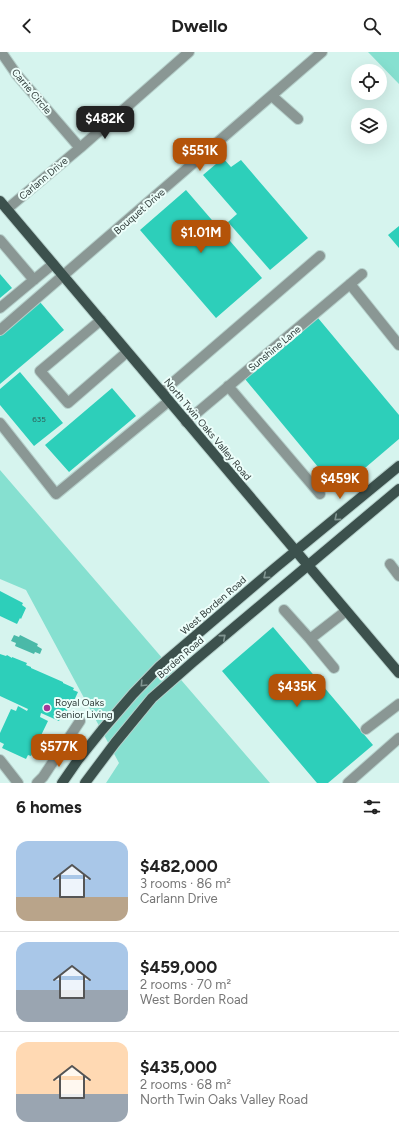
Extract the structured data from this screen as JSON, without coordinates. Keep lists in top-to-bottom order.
{
  "streets": {
    "main road": ["North Twin Oaks Valley Road", "West Borden Road", "Borden Road"],
    "street": [
      "Carrie Circle",
      "Carlann Drive",
      "Bouquet Drive",
      "Sunshine Lane"
    ]
  },
  "crossings": [
    ["Carrie Circle", "Carlann Drive"],
    ["Carlann Drive", "North Twin Oaks Valley Road"],
    ["Bouquet Drive", "North Twin Oaks Valley Road"],
    ["Sunshine Lane", "North Twin Oaks Valley Road"],
    ["North Twin Oaks Valley Road", "West Borden Road"],
    ["North Twin Oaks Valley Road", "Borden Road"]
  ],
  "one_way": ["West Borden Road", "Borden Road"],
  "places": ["Royal Oaks Senior Living"],
  "house_numbers": ["635"],
  "page": {
    "header": "Dwello",
    "price": [
      "$482K",
      "$551K",
      "$1.01M",
      "$459K",
      "$435K",
      "$577K"
    ],
    "heading": "6 homes",
    "list": [
      {
        "name": "$482,000",
        "note": "3 rooms · 86 m² · Carlann Drive"
      },
      {
        "name": "$459,000",
        "note": "2 rooms · 70 m² · West Borden Road"
      },
      {
        "name": "$435,000",
        "note": "2 rooms · 68 m² · North Twin Oaks Valley Road"
      }
    ]
  }
}
